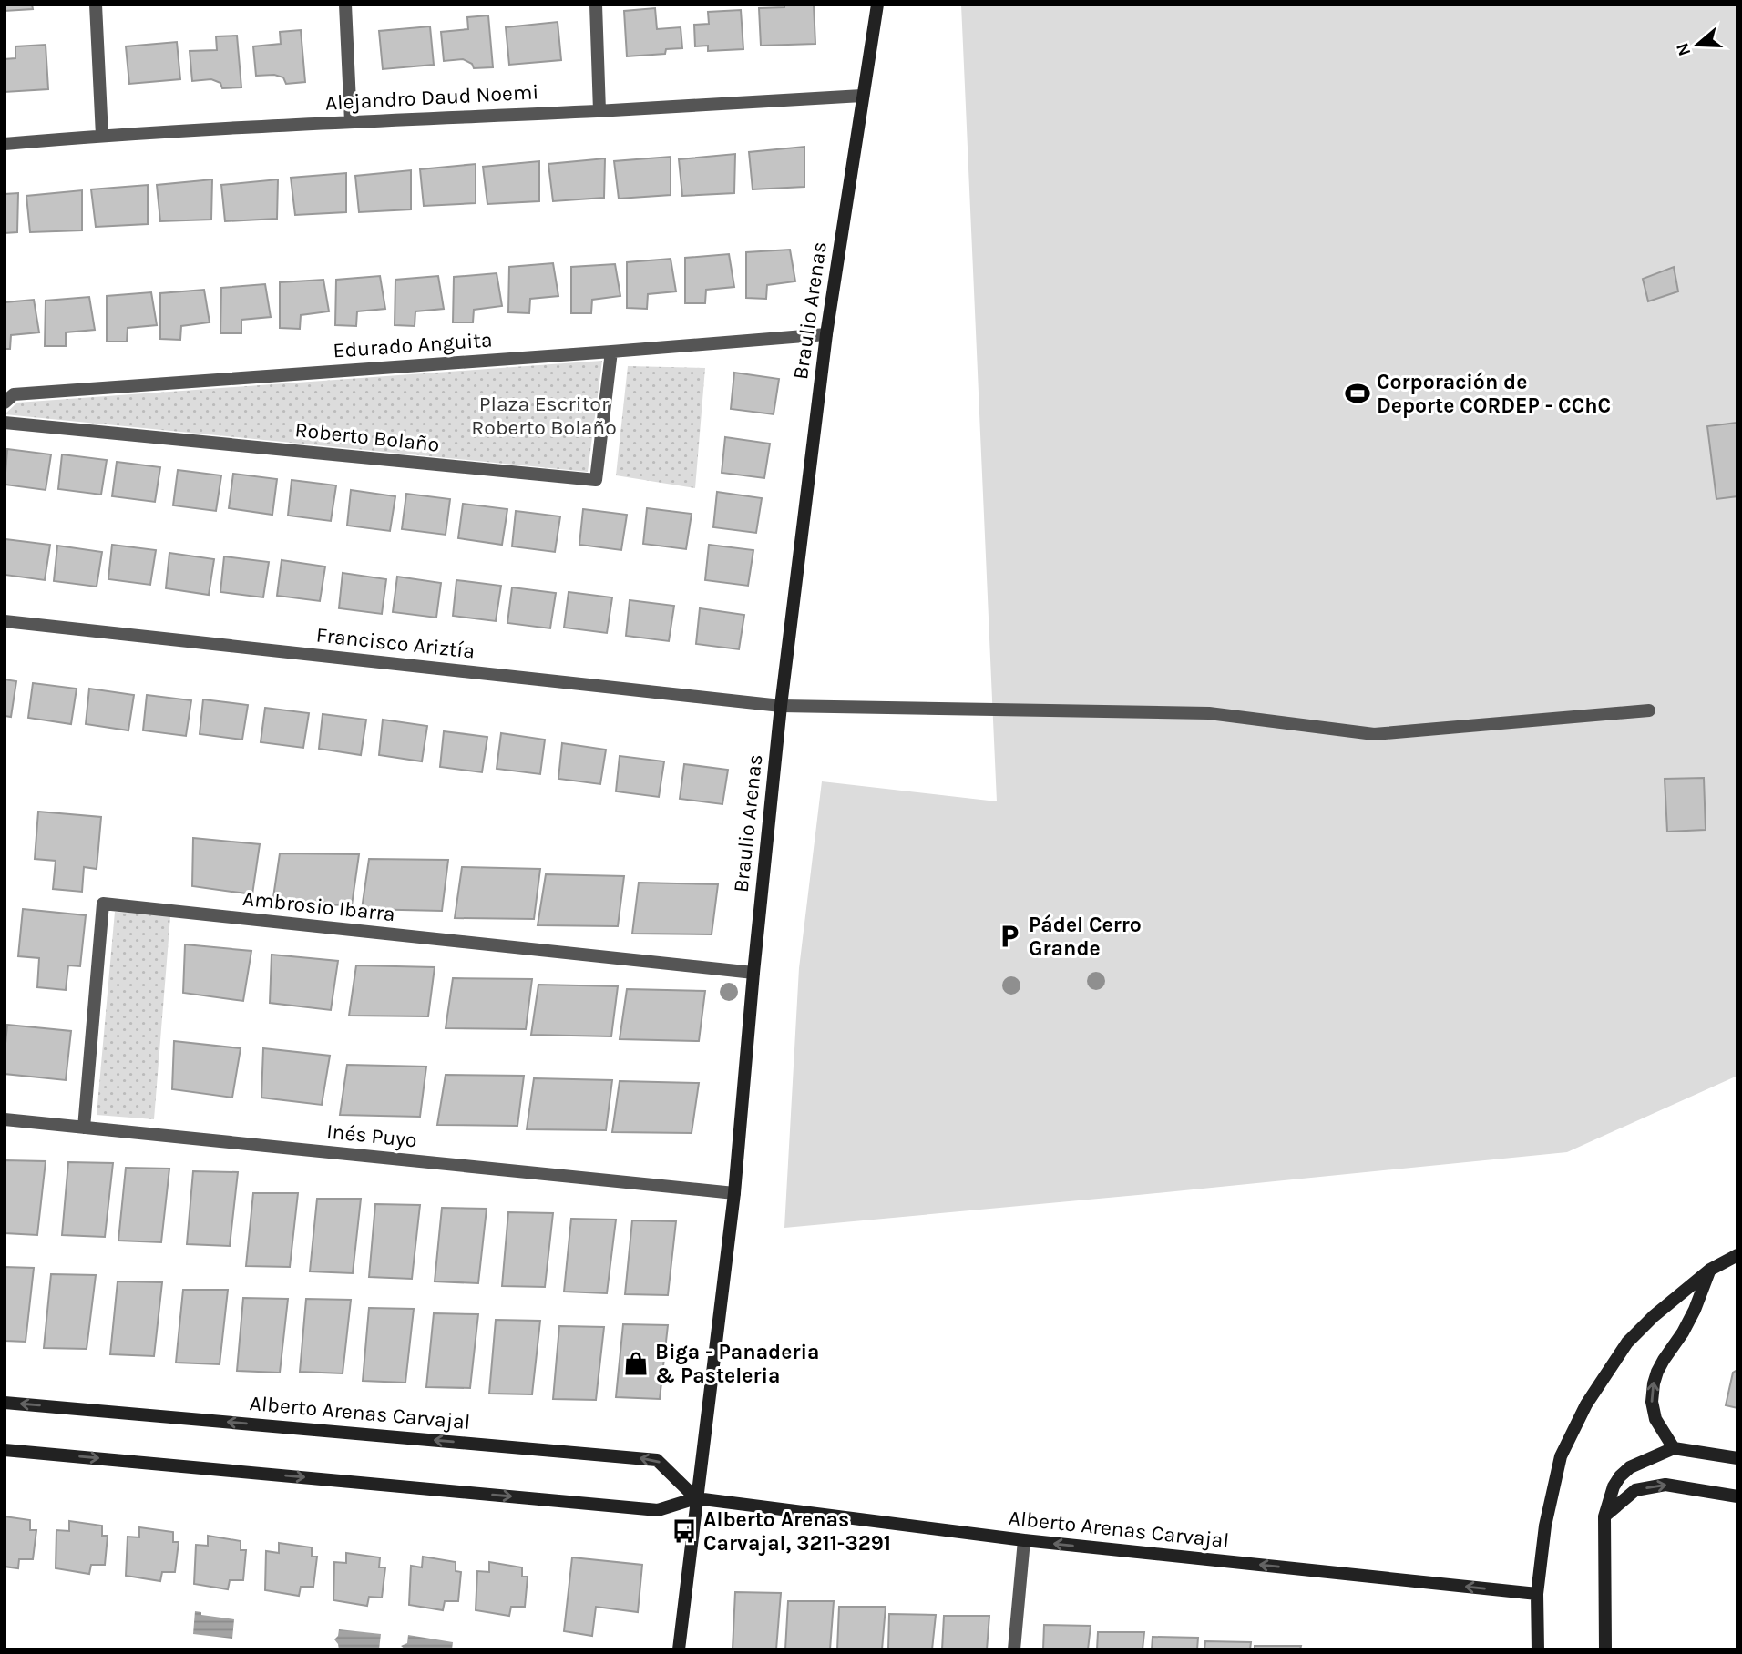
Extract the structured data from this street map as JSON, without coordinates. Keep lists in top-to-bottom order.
{
  "streets": {
    "street": [
      "Alejandro Daud Noemi",
      "Braulio Arenas",
      "Edurado Anguita",
      "Roberto Bolaño",
      "Francisco Ariztía",
      "Ambrosio Ibarra",
      "Inés Puyo",
      "Alberto Arenas Carvajal"
    ]
  },
  "crossings": [
    ["Alejandro Daud Noemi", "Braulio Arenas"],
    ["Braulio Arenas", "Edurado Anguita"],
    ["Braulio Arenas", "Francisco Ariztía"],
    ["Braulio Arenas", "Ambrosio Ibarra"],
    ["Braulio Arenas", "Inés Puyo"],
    ["Braulio Arenas", "Alberto Arenas Carvajal"],
    ["Edurado Anguita", "Roberto Bolaño"],
    ["Ambrosio Ibarra", "Inés Puyo"]
  ],
  "parks": ["Plaza Escritor Roberto Bolaño"],
  "places": {
    "sports": ["Corporación de Deporte CORDEP - CChC"],
    "parking": ["Pádel Cerro Grande"],
    "shop": ["Biga - Panaderia & Pasteleria"],
    "bus stop": ["Alberto Arenas Carvajal, 3211-3291"]
  },
  "north": "left"
}
